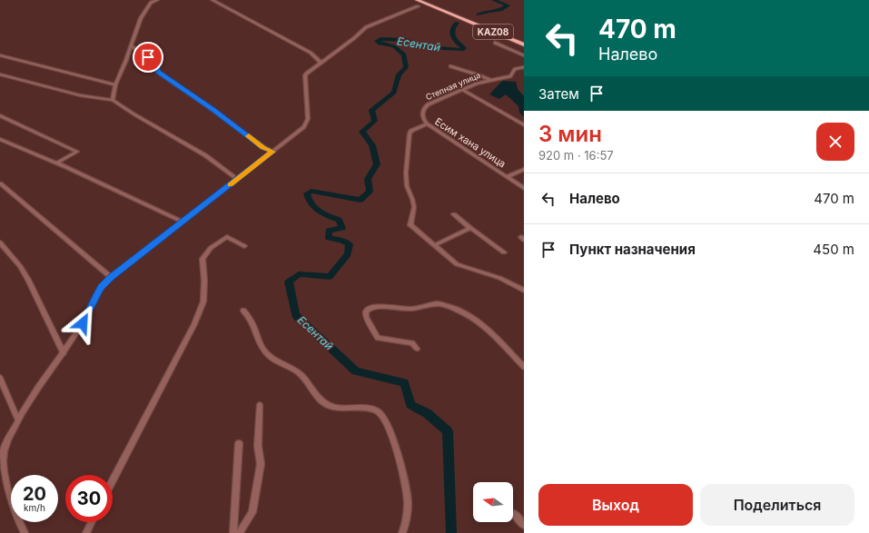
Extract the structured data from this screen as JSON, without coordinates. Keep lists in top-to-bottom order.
{
  "streets": {
    "highway": ["KAZ08"],
    "street": ["Степная улица", "Есим хана улица"]
  },
  "crossings": [
    ["Степная улица", "Есим хана улица"]
  ],
  "water": ["Есентай"],
  "north": "left",
  "page": {
    "turn": ["470 m", "Налево"],
    "then": "Затем",
    "heading": ["3 мин", "920 m · 16:57"],
    "list": [
      {
        "name": "Налево",
        "value": "470 m"
      },
      {
        "name": "Пункт назначения",
        "value": "450 m"
      }
    ],
    "speed": "20 km/h",
    "limit": "30",
    "buttons": ["Выход", "Поделиться"]
  }
}
